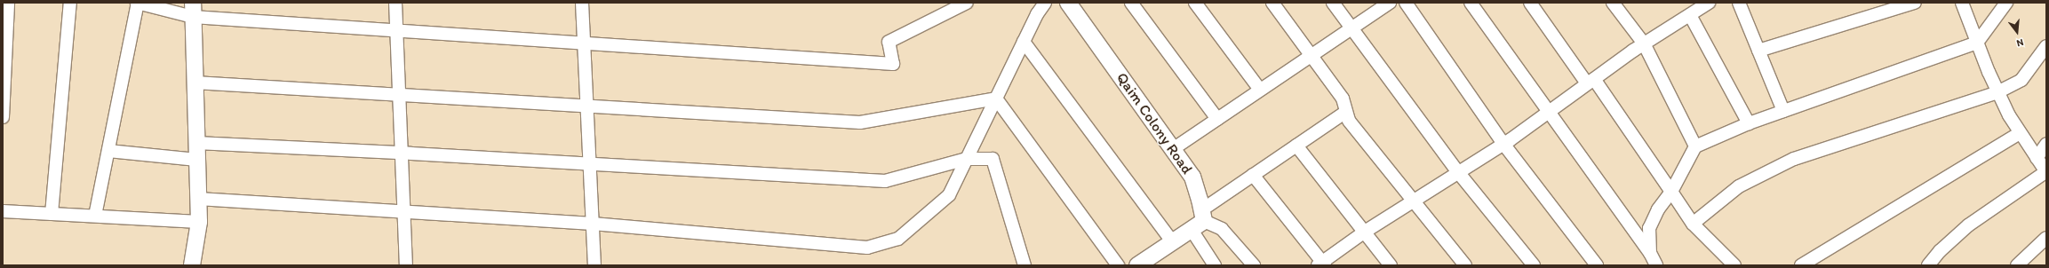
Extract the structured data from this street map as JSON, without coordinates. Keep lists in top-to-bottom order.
{
  "streets": {
    "street": ["Qaim Colony Road"]
  },
  "north": "bottom"
}
